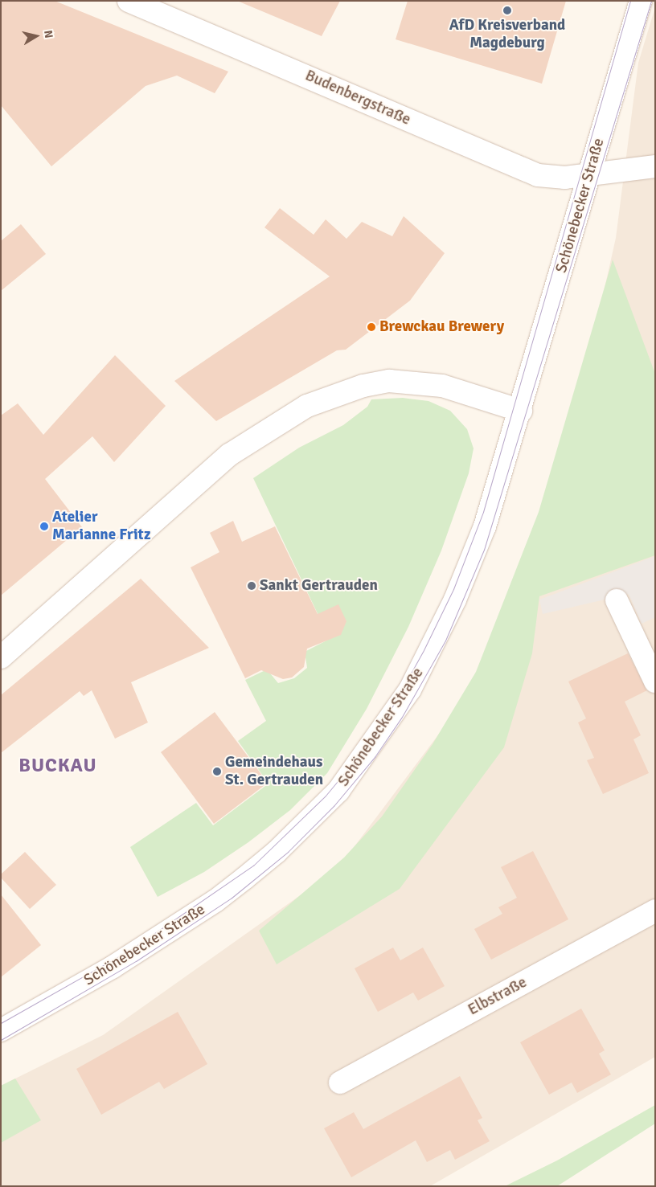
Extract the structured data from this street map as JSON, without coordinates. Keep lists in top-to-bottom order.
{
  "streets": {
    "street": ["Budenbergstraße", "Schönebecker Straße", "Elbstraße"]
  },
  "crossings": [
    ["Budenbergstraße", "Schönebecker Straße"]
  ],
  "districts": ["BUCKAU"],
  "places": [
    "AfD Kreisverband Magdeburg",
    "Brewckau Brewery",
    "Atelier Marianne Fritz",
    "Sankt Gertrauden",
    "Gemeindehaus St. Gertrauden"
  ],
  "north": "right"
}
